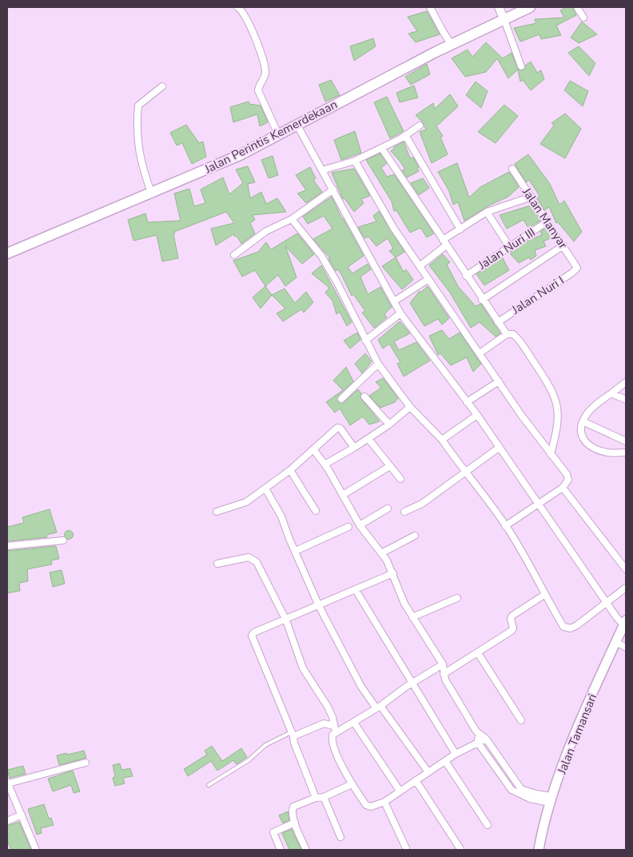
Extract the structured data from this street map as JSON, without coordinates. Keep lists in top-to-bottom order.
{
  "streets": {
    "main road": ["Jalan Perintis Kemerdekaan", "Jalan Tamansari"],
    "street": ["Jalan Manyar", "Jalan Nuri III", "Jalan Nuri I"]
  },
  "crossings": [
    ["Jalan Manyar", "Jalan Nuri III"],
    ["Jalan Manyar", "Jalan Nuri I"]
  ]
}
